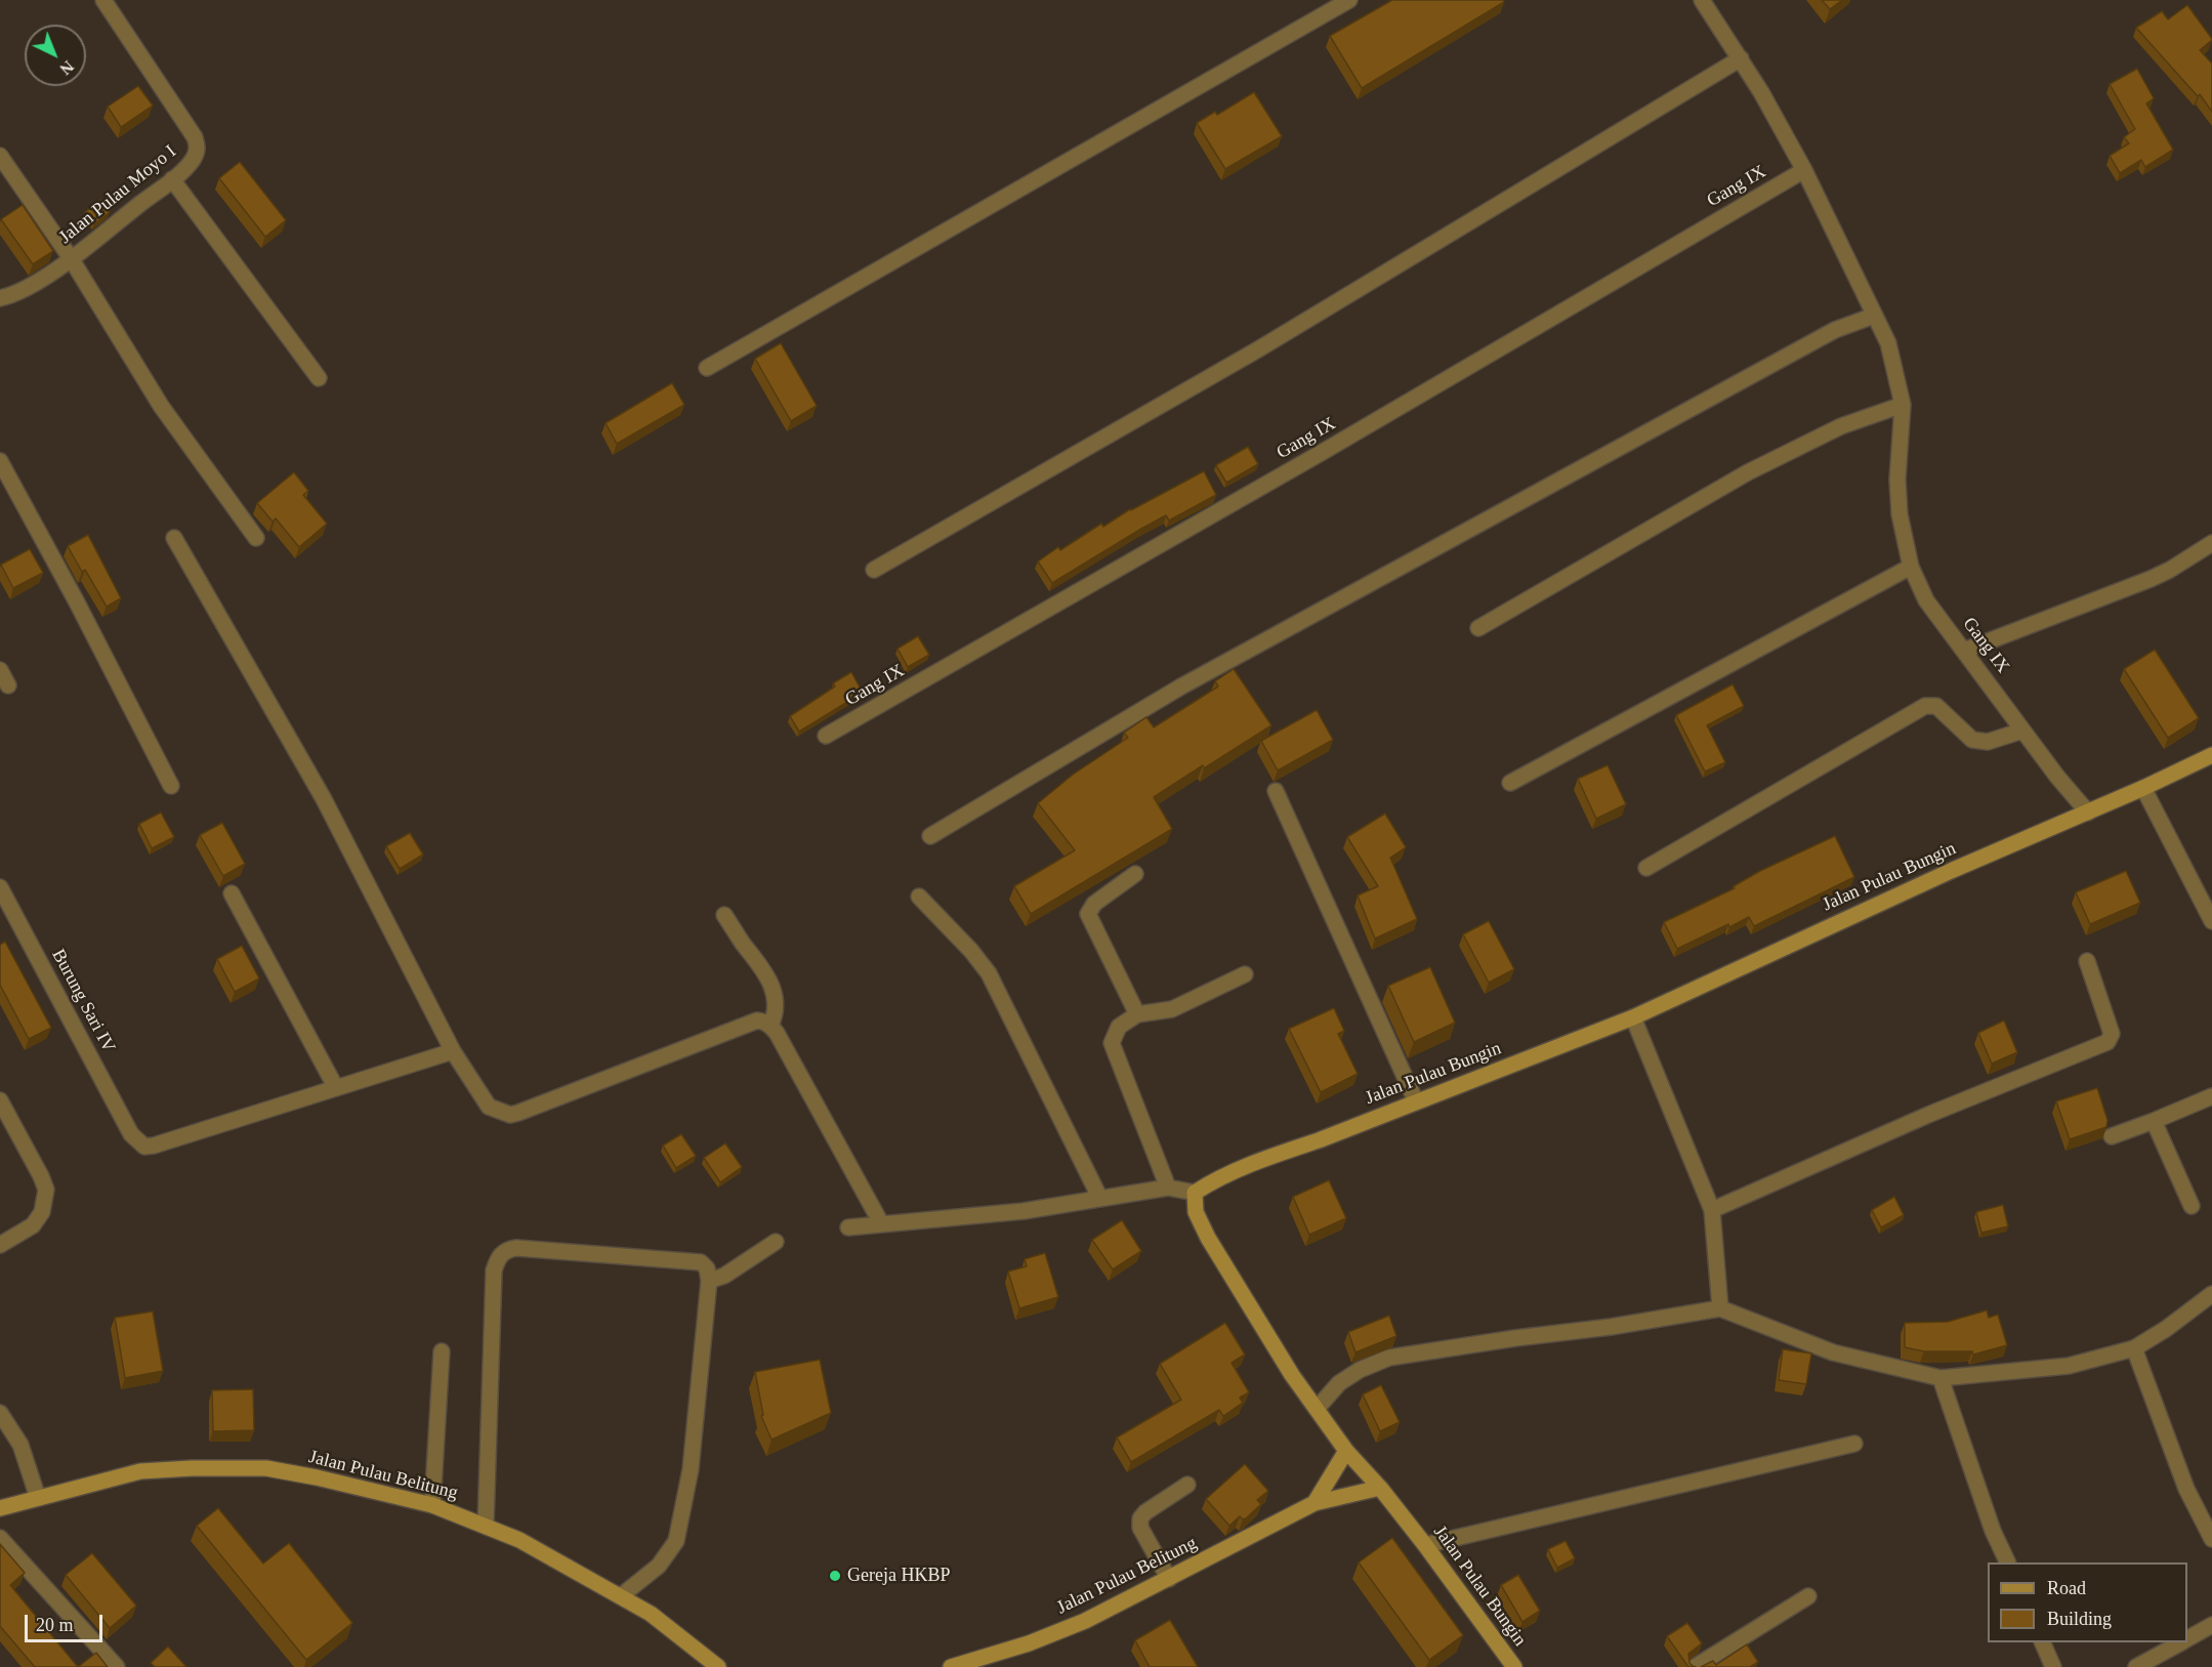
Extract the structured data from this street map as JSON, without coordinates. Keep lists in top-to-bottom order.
{
  "streets": {
    "street": [
      "Gang IX",
      "Jalan Pulau Moyo I",
      "Jalan Pulau Bungin",
      "Burung Sari IV",
      "Jalan Pulau Belitung"
    ]
  },
  "crossings": [
    ["Gang IX", "Jalan Pulau Bungin"],
    ["Jalan Pulau Bungin", "Jalan Pulau Belitung"]
  ],
  "places": ["Gereja HKBP"],
  "legend": ["Road", "Building"],
  "scale_bar": "20 m",
  "north": "bottom right"
}
